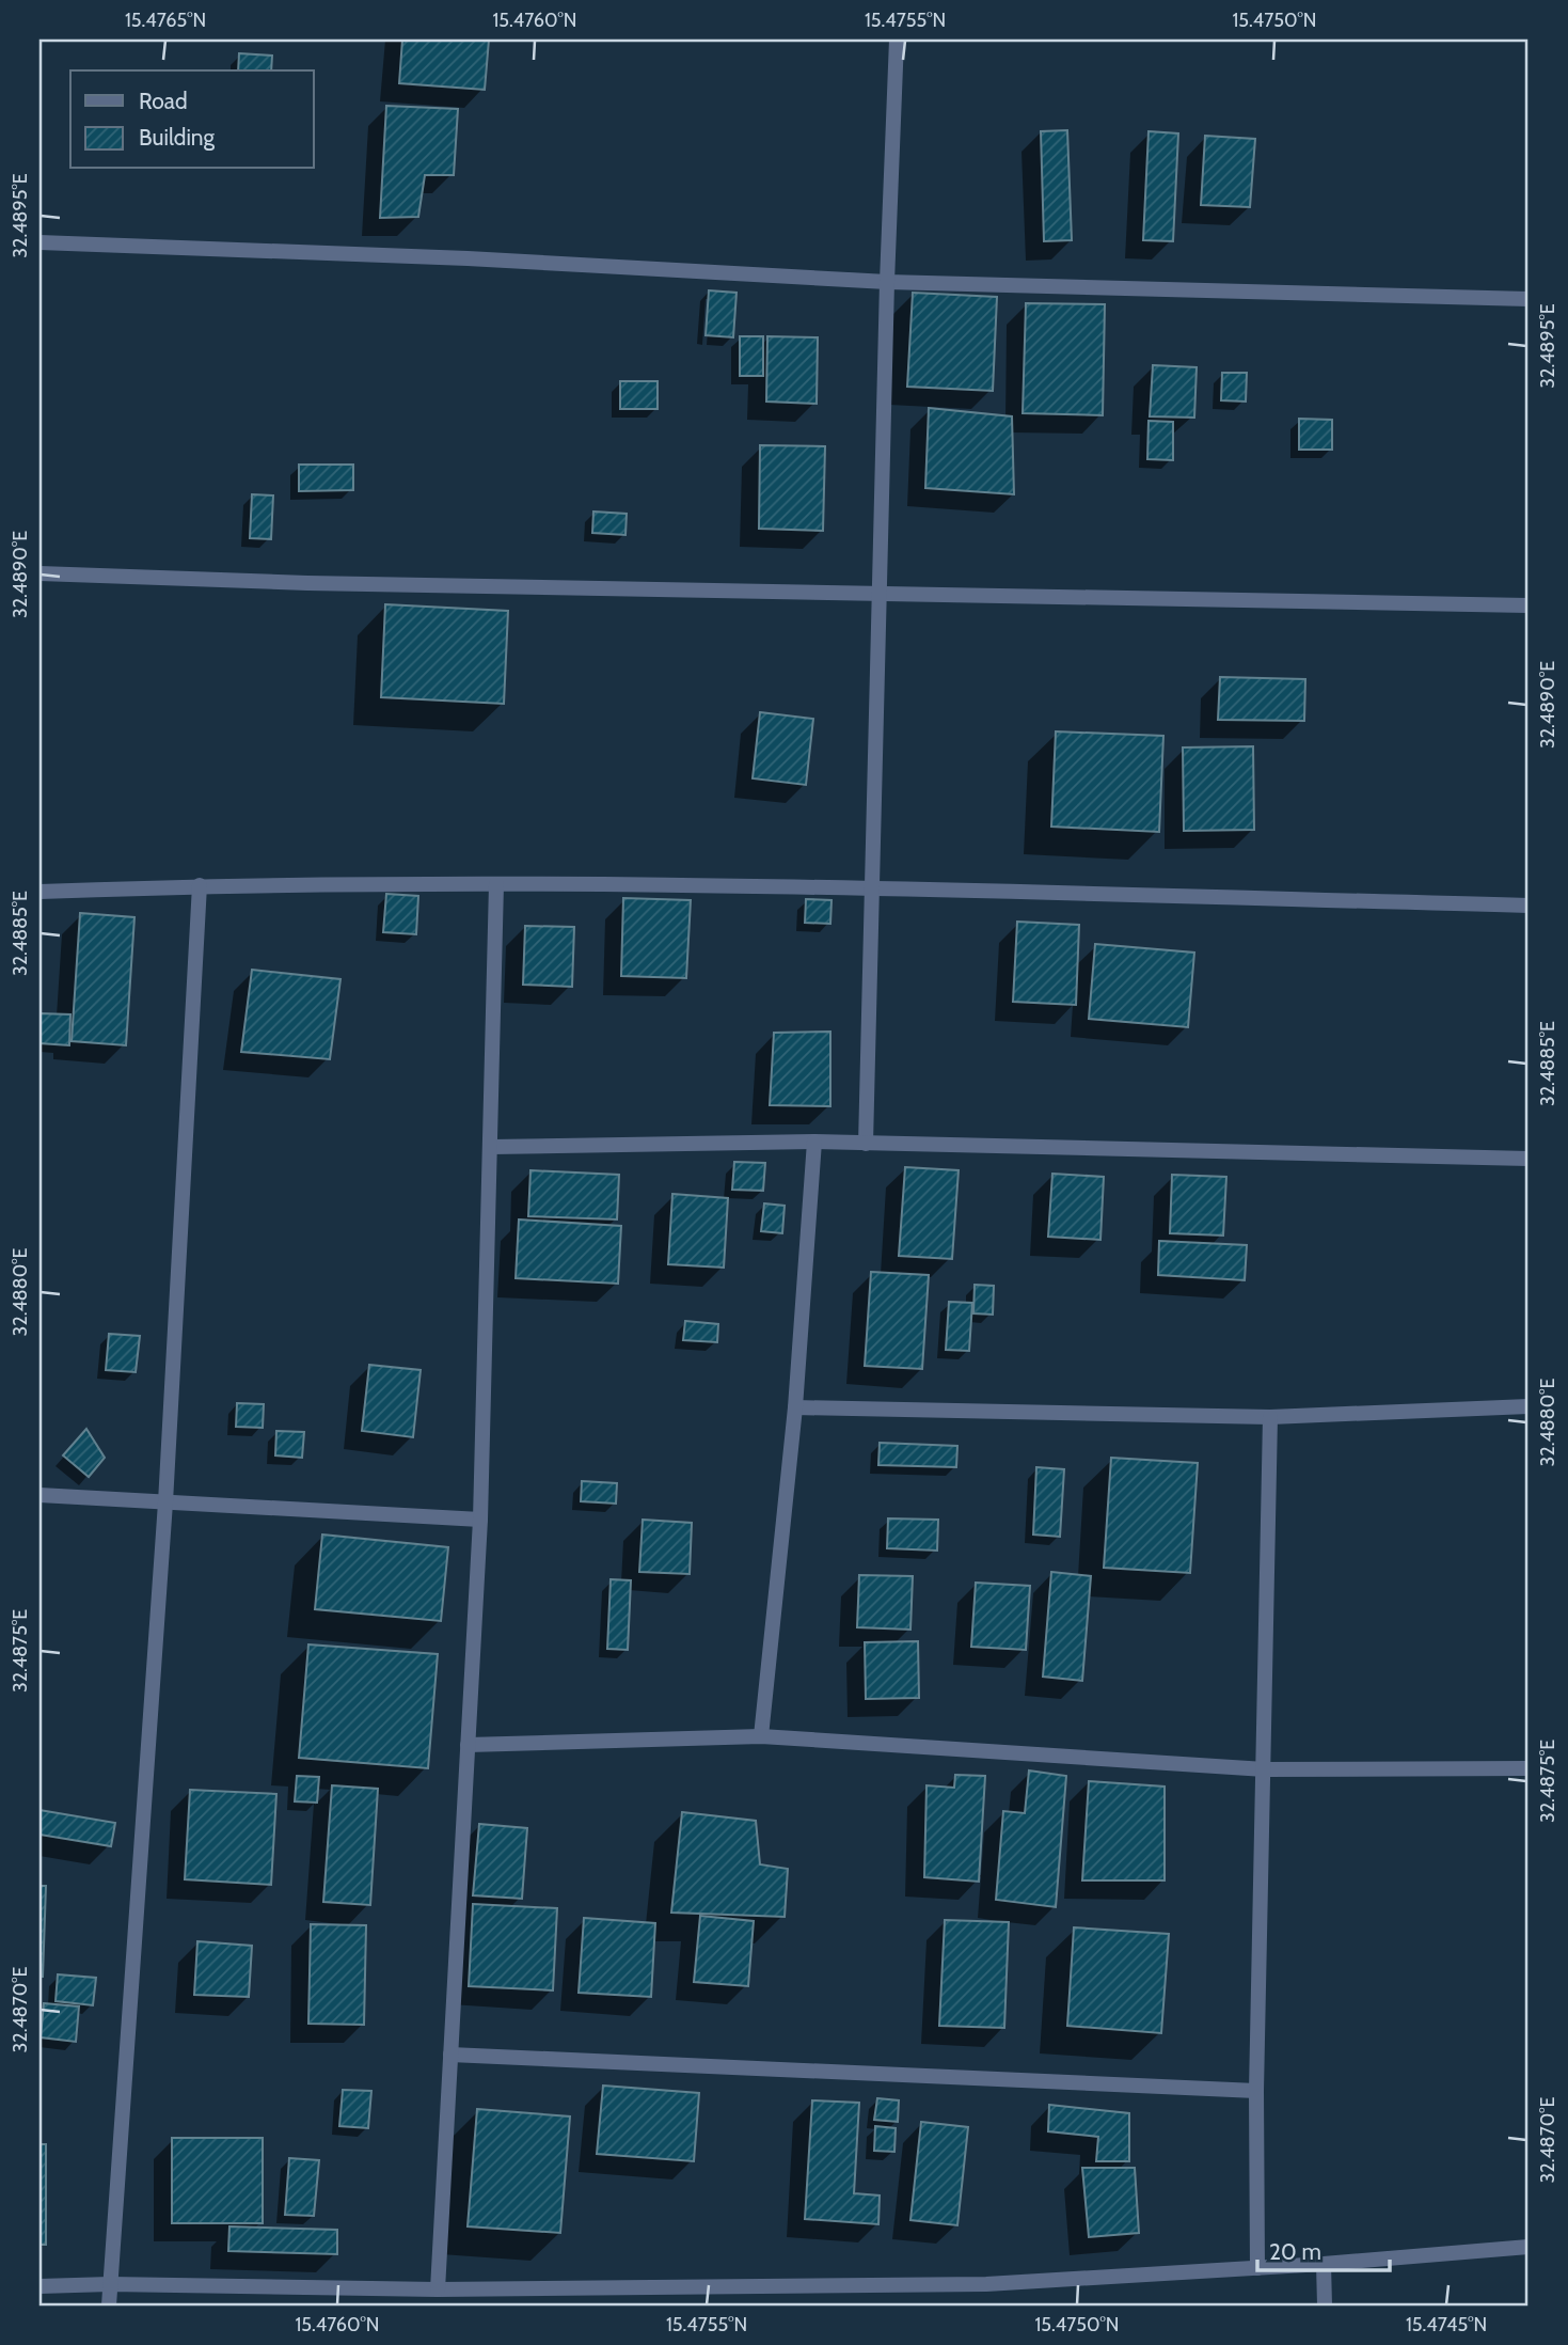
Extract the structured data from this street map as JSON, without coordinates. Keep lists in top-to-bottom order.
{
  "legend": ["Road", "Building"],
  "scale_bar": "20 m",
  "coordinates": [
    "15.4765°N",
    "15.4760°N",
    "15.4755°N",
    "15.4750°N",
    "32.4895°E",
    "32.4890°E",
    "32.4885°E",
    "32.4880°E",
    "32.4875°E",
    "32.4870°E",
    "15.4745°N"
  ]
}
